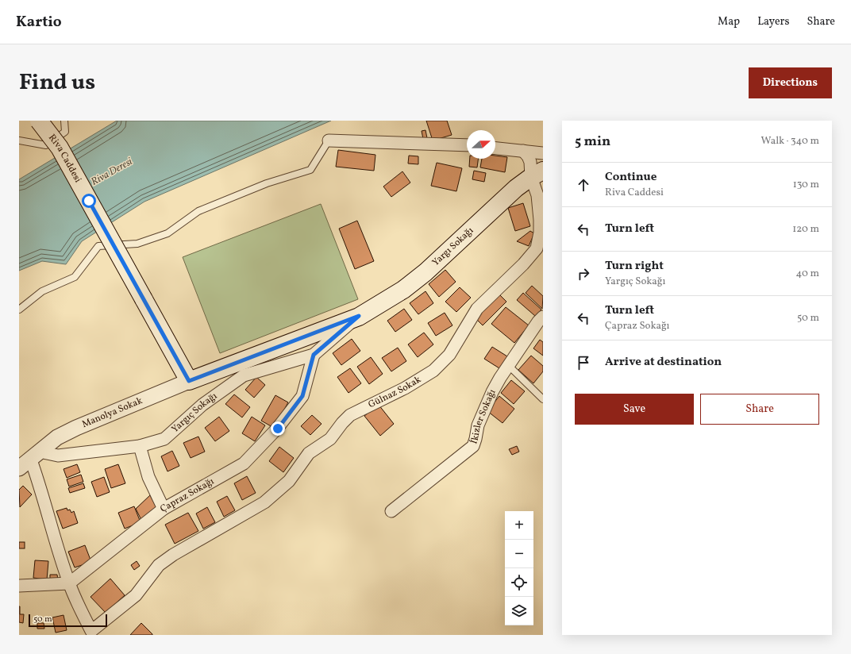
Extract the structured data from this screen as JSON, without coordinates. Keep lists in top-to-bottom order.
{
  "streets": {
    "main road": ["Riva Caddesi", "Yargı Sokağı"],
    "street": [
      "Gülnaz Sokak",
      "Manolya Sokak",
      "Yargıç Sokağı",
      "İkizler Sokağı",
      "Çapraz Sokağı"
    ]
  },
  "crossings": [
    ["Riva Caddesi", "Yargı Sokağı"],
    ["Riva Caddesi", "Manolya Sokak"],
    ["Yargı Sokağı", "Gülnaz Sokak"],
    ["Yargı Sokağı", "Manolya Sokak"],
    ["Yargı Sokağı", "Yargıç Sokağı"],
    ["Gülnaz Sokak", "Çapraz Sokağı"],
    ["Manolya Sokak", "Yargıç Sokağı"],
    ["Yargıç Sokağı", "Çapraz Sokağı"]
  ],
  "water": ["Riva Deresi"],
  "scale_bar": "50 m",
  "north": "right",
  "page": {
    "header": "Kartio",
    "nav": ["Map", "Layers", "Share"],
    "title": "Find us",
    "buttons": [
      "Directions",
      ["Save", "Share"]
    ],
    "heading": ["5 min", "Walk · 340 m"],
    "list": [
      ["Continue", "Riva Caddesi", "130 m"],
      ["Turn left", "120 m"],
      ["Turn right", "Yargıç Sokağı", "40 m"],
      ["Turn left", "Çapraz Sokağı", "50 m"],
      "Arrive at destination"
    ],
    "map_buttons": ["+", "−"],
    "scale": "50 m"
  }
}
